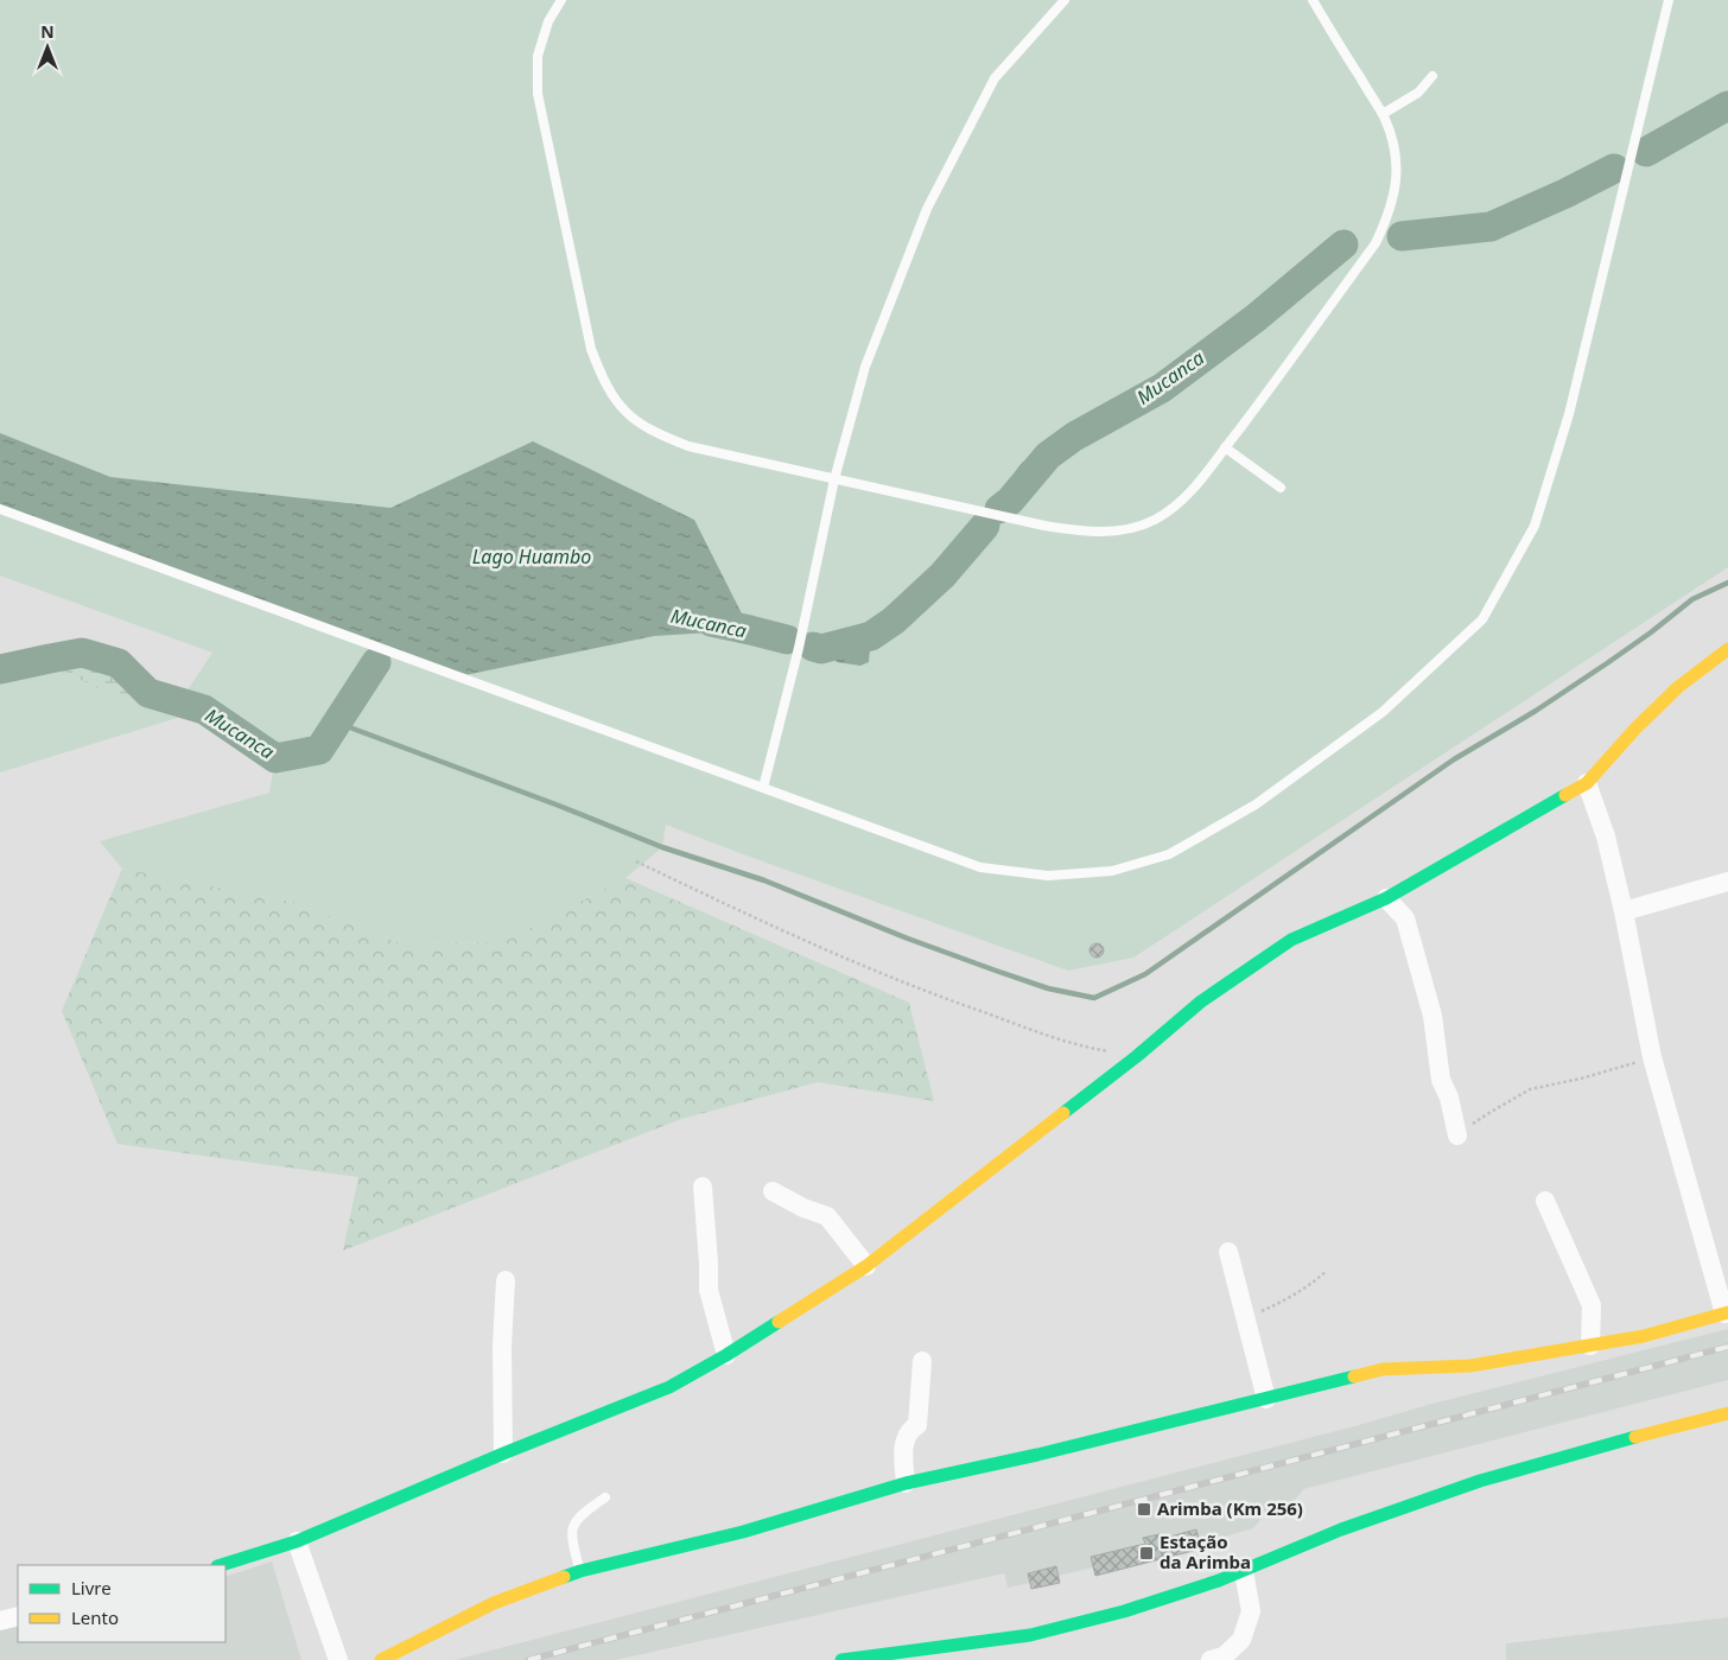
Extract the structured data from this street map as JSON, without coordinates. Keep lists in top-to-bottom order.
{
  "water": ["Mucanca", "Lago Huambo"],
  "places": {
    "transit": ["Arimba (Km 256)", "Estação da Arimba"]
  },
  "legend": ["Livre", "Lento"],
  "north": "top"
}
